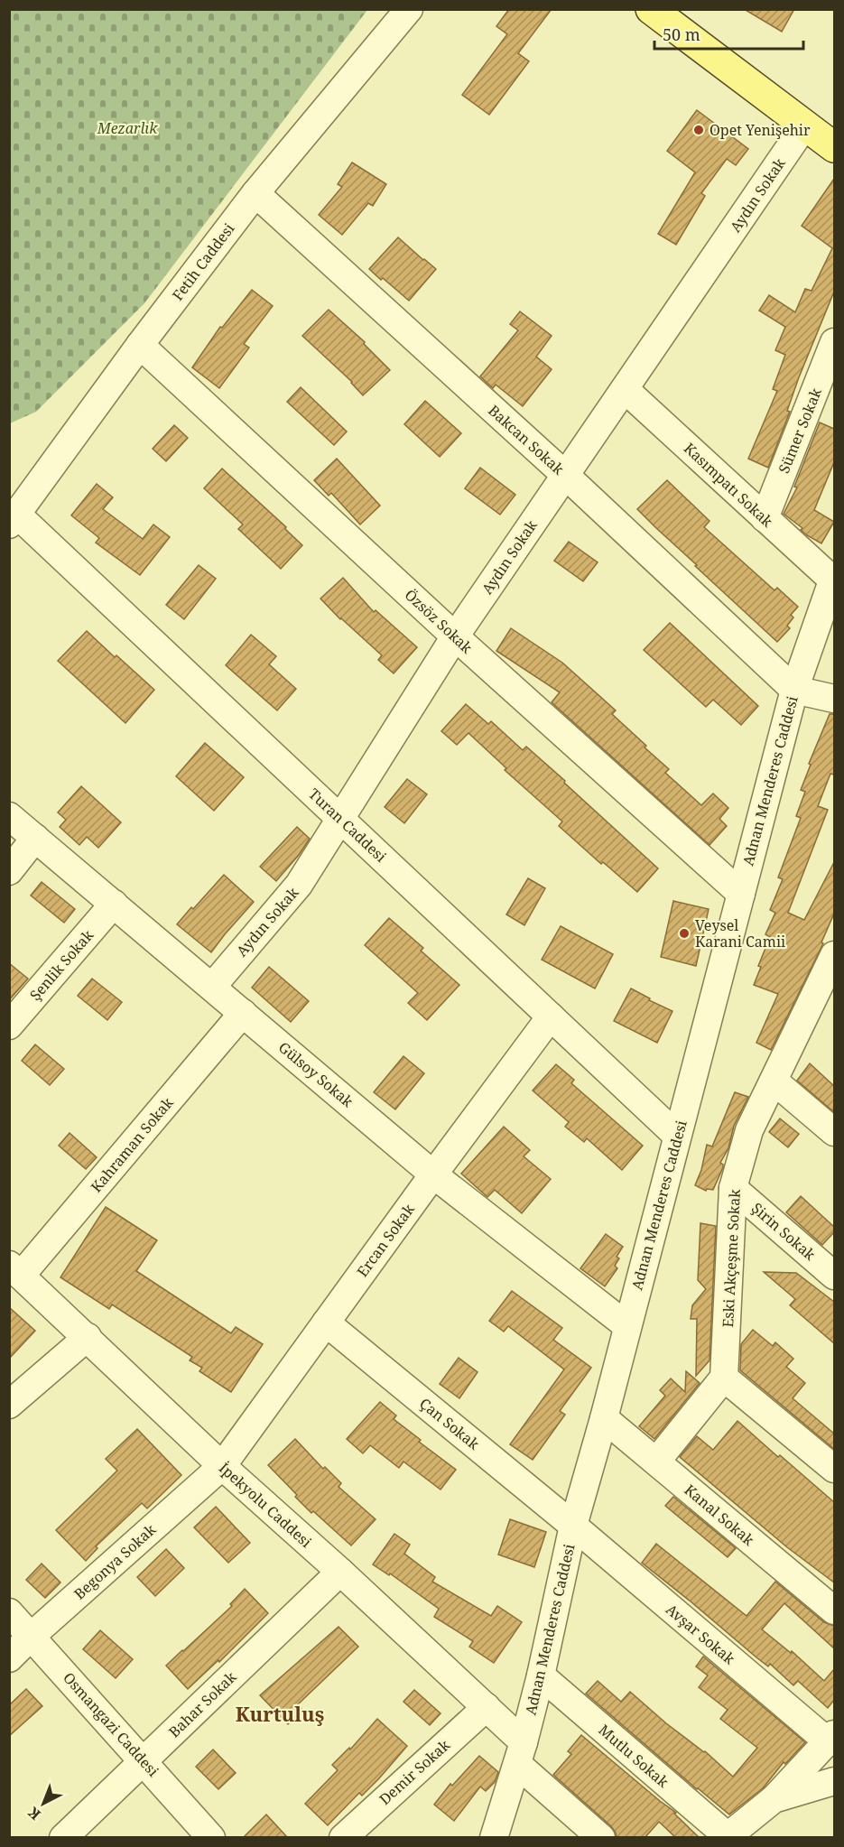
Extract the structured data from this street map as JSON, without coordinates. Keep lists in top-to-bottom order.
{
  "streets": {
    "street": [
      "Aydın Sokak",
      "Fetih Caddesi",
      "Sümer Sokak",
      "Bakcan Sokak",
      "Kasımpatı Sokak",
      "Özsöz Sokak",
      "Adnan Menderes Caddesi",
      "Turan Caddesi",
      "Şenlik Sokak",
      "Gülsoy Sokak",
      "Kahraman Sokak",
      "Şirin Sokak",
      "Ercan Sokak",
      "Eski Akçeşme Sokak",
      "Çan Sokak",
      "İpekyolu Caddesi",
      "Kanal Sokak",
      "Begonya Sokak",
      "Avşar Sokak",
      "Bahar Sokak",
      "Osmangazi Caddesi",
      "Mutlu Sokak",
      "Demir Sokak"
    ]
  },
  "crossings": [
    ["Aydın Sokak", "Bakcan Sokak"],
    ["Aydın Sokak", "Kasımpatı Sokak"],
    ["Aydın Sokak", "Özsöz Sokak"],
    ["Aydın Sokak", "Turan Caddesi"],
    ["Aydın Sokak", "Gülsoy Sokak"],
    ["Fetih Caddesi", "Bakcan Sokak"],
    ["Fetih Caddesi", "Özsöz Sokak"],
    ["Fetih Caddesi", "Turan Caddesi"],
    ["Sümer Sokak", "Kasımpatı Sokak"],
    ["Bakcan Sokak", "Adnan Menderes Caddesi"],
    ["Kasımpatı Sokak", "Adnan Menderes Caddesi"],
    ["Özsöz Sokak", "Adnan Menderes Caddesi"],
    ["Adnan Menderes Caddesi", "Turan Caddesi"],
    ["Adnan Menderes Caddesi", "Gülsoy Sokak"],
    ["Adnan Menderes Caddesi", "Çan Sokak"],
    ["Adnan Menderes Caddesi", "İpekyolu Caddesi"],
    ["Adnan Menderes Caddesi", "Kanal Sokak"],
    ["Adnan Menderes Caddesi", "Avşar Sokak"],
    ["Adnan Menderes Caddesi", "Mutlu Sokak"],
    ["Turan Caddesi", "Ercan Sokak"],
    ["Şenlik Sokak", "Gülsoy Sokak"],
    ["Gülsoy Sokak", "Kahraman Sokak"],
    ["Gülsoy Sokak", "Ercan Sokak"],
    ["Kahraman Sokak", "İpekyolu Caddesi"],
    ["Şirin Sokak", "Eski Akçeşme Sokak"],
    ["Ercan Sokak", "Çan Sokak"],
    ["Ercan Sokak", "İpekyolu Caddesi"],
    ["Ercan Sokak", "Begonya Sokak"],
    ["Çan Sokak", "Avşar Sokak"],
    ["İpekyolu Caddesi", "Begonya Sokak"],
    ["İpekyolu Caddesi", "Bahar Sokak"],
    ["İpekyolu Caddesi", "Demir Sokak"],
    ["Begonya Sokak", "Osmangazi Caddesi"],
    ["Bahar Sokak", "Osmangazi Caddesi"]
  ],
  "districts": ["Kurtuluş"],
  "parks": ["Mezarlık"],
  "places": ["Opet Yenişehir", "Veysel Karani Camii"],
  "scale_bar": "50 m",
  "north": "bottom left"
}
